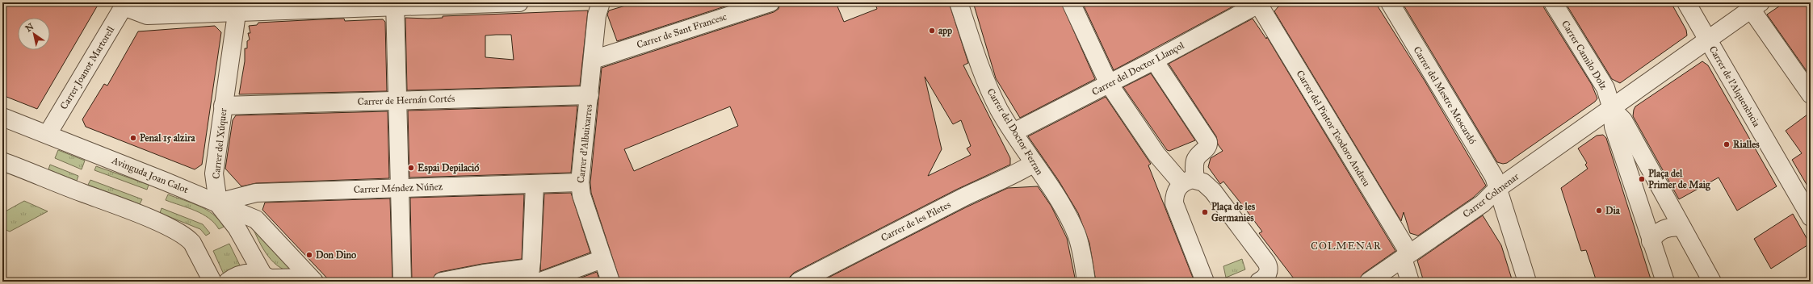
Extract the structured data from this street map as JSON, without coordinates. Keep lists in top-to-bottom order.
{
  "streets": {
    "street": [
      "Carrer de Sant Francesc",
      "Carrer Camilo Dolz",
      "Carrer Joanot Martorell",
      "Carrer del Doctor Llançol",
      "Carrer de l'Alquenència",
      "Carrer del Mestre Moscardó",
      "Carrer de Hernán Cortés",
      "Carrer del Pintor Teodoro Andreu",
      "Carrer del Doctor Ferran",
      "Carrer del Xúquer",
      "Carrer d'Albuixarres",
      "Avinguda Joan Calot",
      "Carrer Méndez Núñez",
      "Carrer Colmenar",
      "Carrer de les Piletes"
    ]
  },
  "crossings": [
    ["Carrer de Sant Francesc", "Carrer d'Albuixarres"],
    ["Carrer Camilo Dolz", "Carrer Colmenar"],
    ["Carrer Joanot Martorell", "Avinguda Joan Calot"],
    ["Carrer del Doctor Llançol", "Carrer del Pintor Teodoro Andreu"],
    ["Carrer del Doctor Llançol", "Carrer del Doctor Ferran"],
    ["Carrer de l'Alquenència", "Carrer Colmenar"],
    ["Carrer del Mestre Moscardó", "Carrer Colmenar"],
    ["Carrer de Hernán Cortés", "Carrer del Xúquer"],
    ["Carrer de Hernán Cortés", "Carrer d'Albuixarres"],
    ["Carrer del Pintor Teodoro Andreu", "Carrer Colmenar"],
    ["Carrer del Doctor Ferran", "Carrer de les Piletes"],
    ["Carrer del Xúquer", "Avinguda Joan Calot"],
    ["Carrer del Xúquer", "Carrer Méndez Núñez"],
    ["Carrer d'Albuixarres", "Carrer Méndez Núñez"],
    ["Avinguda Joan Calot", "Carrer Méndez Núñez"]
  ],
  "districts": ["COLMENAR"],
  "places": [
    "app",
    "Penal 15 alzira",
    "Rialles",
    "Espai Depilació",
    "Plaça del Primer de Maig",
    "Dia",
    "Plaça de les Germanies",
    "Don Dino"
  ],
  "north": "top left"
}
